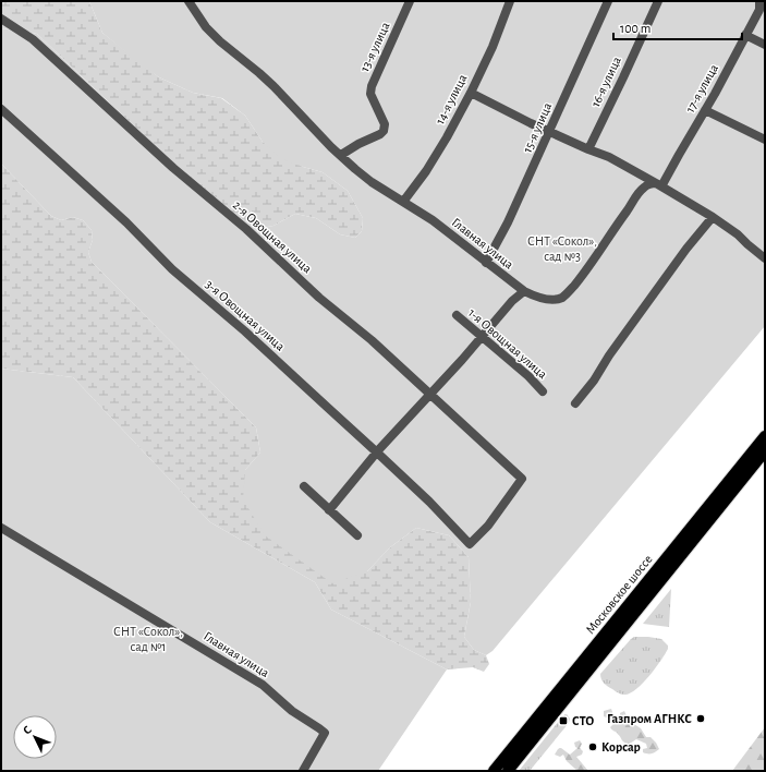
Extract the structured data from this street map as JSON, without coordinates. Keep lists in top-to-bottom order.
{
  "streets": {
    "main road": ["Московское шоссе"],
    "street": [
      "13-я улица",
      "16-я улица",
      "17-я улица",
      "14-я улица",
      "15-я улица",
      "2-я Овощная улица",
      "Главная улица",
      "3-я Овощная улица",
      "1-я Овощная улица"
    ]
  },
  "crossings": [
    ["13-я улица", "Главная улица"],
    ["17-я улица", "Главная улица"],
    ["14-я улица", "Главная улица"],
    ["15-я улица", "Главная улица"],
    ["2-я Овощная улица", "3-я Овощная улица"]
  ],
  "parks": ["СНТ «Сокол», сад №3", "СНТ «Сокол», сад №1"],
  "places": {
    "other": ["Газпром АГНКС", "Корсар"],
    "transit": ["СТО"]
  },
  "scale_bar": "100 m",
  "north": "top left"
}
